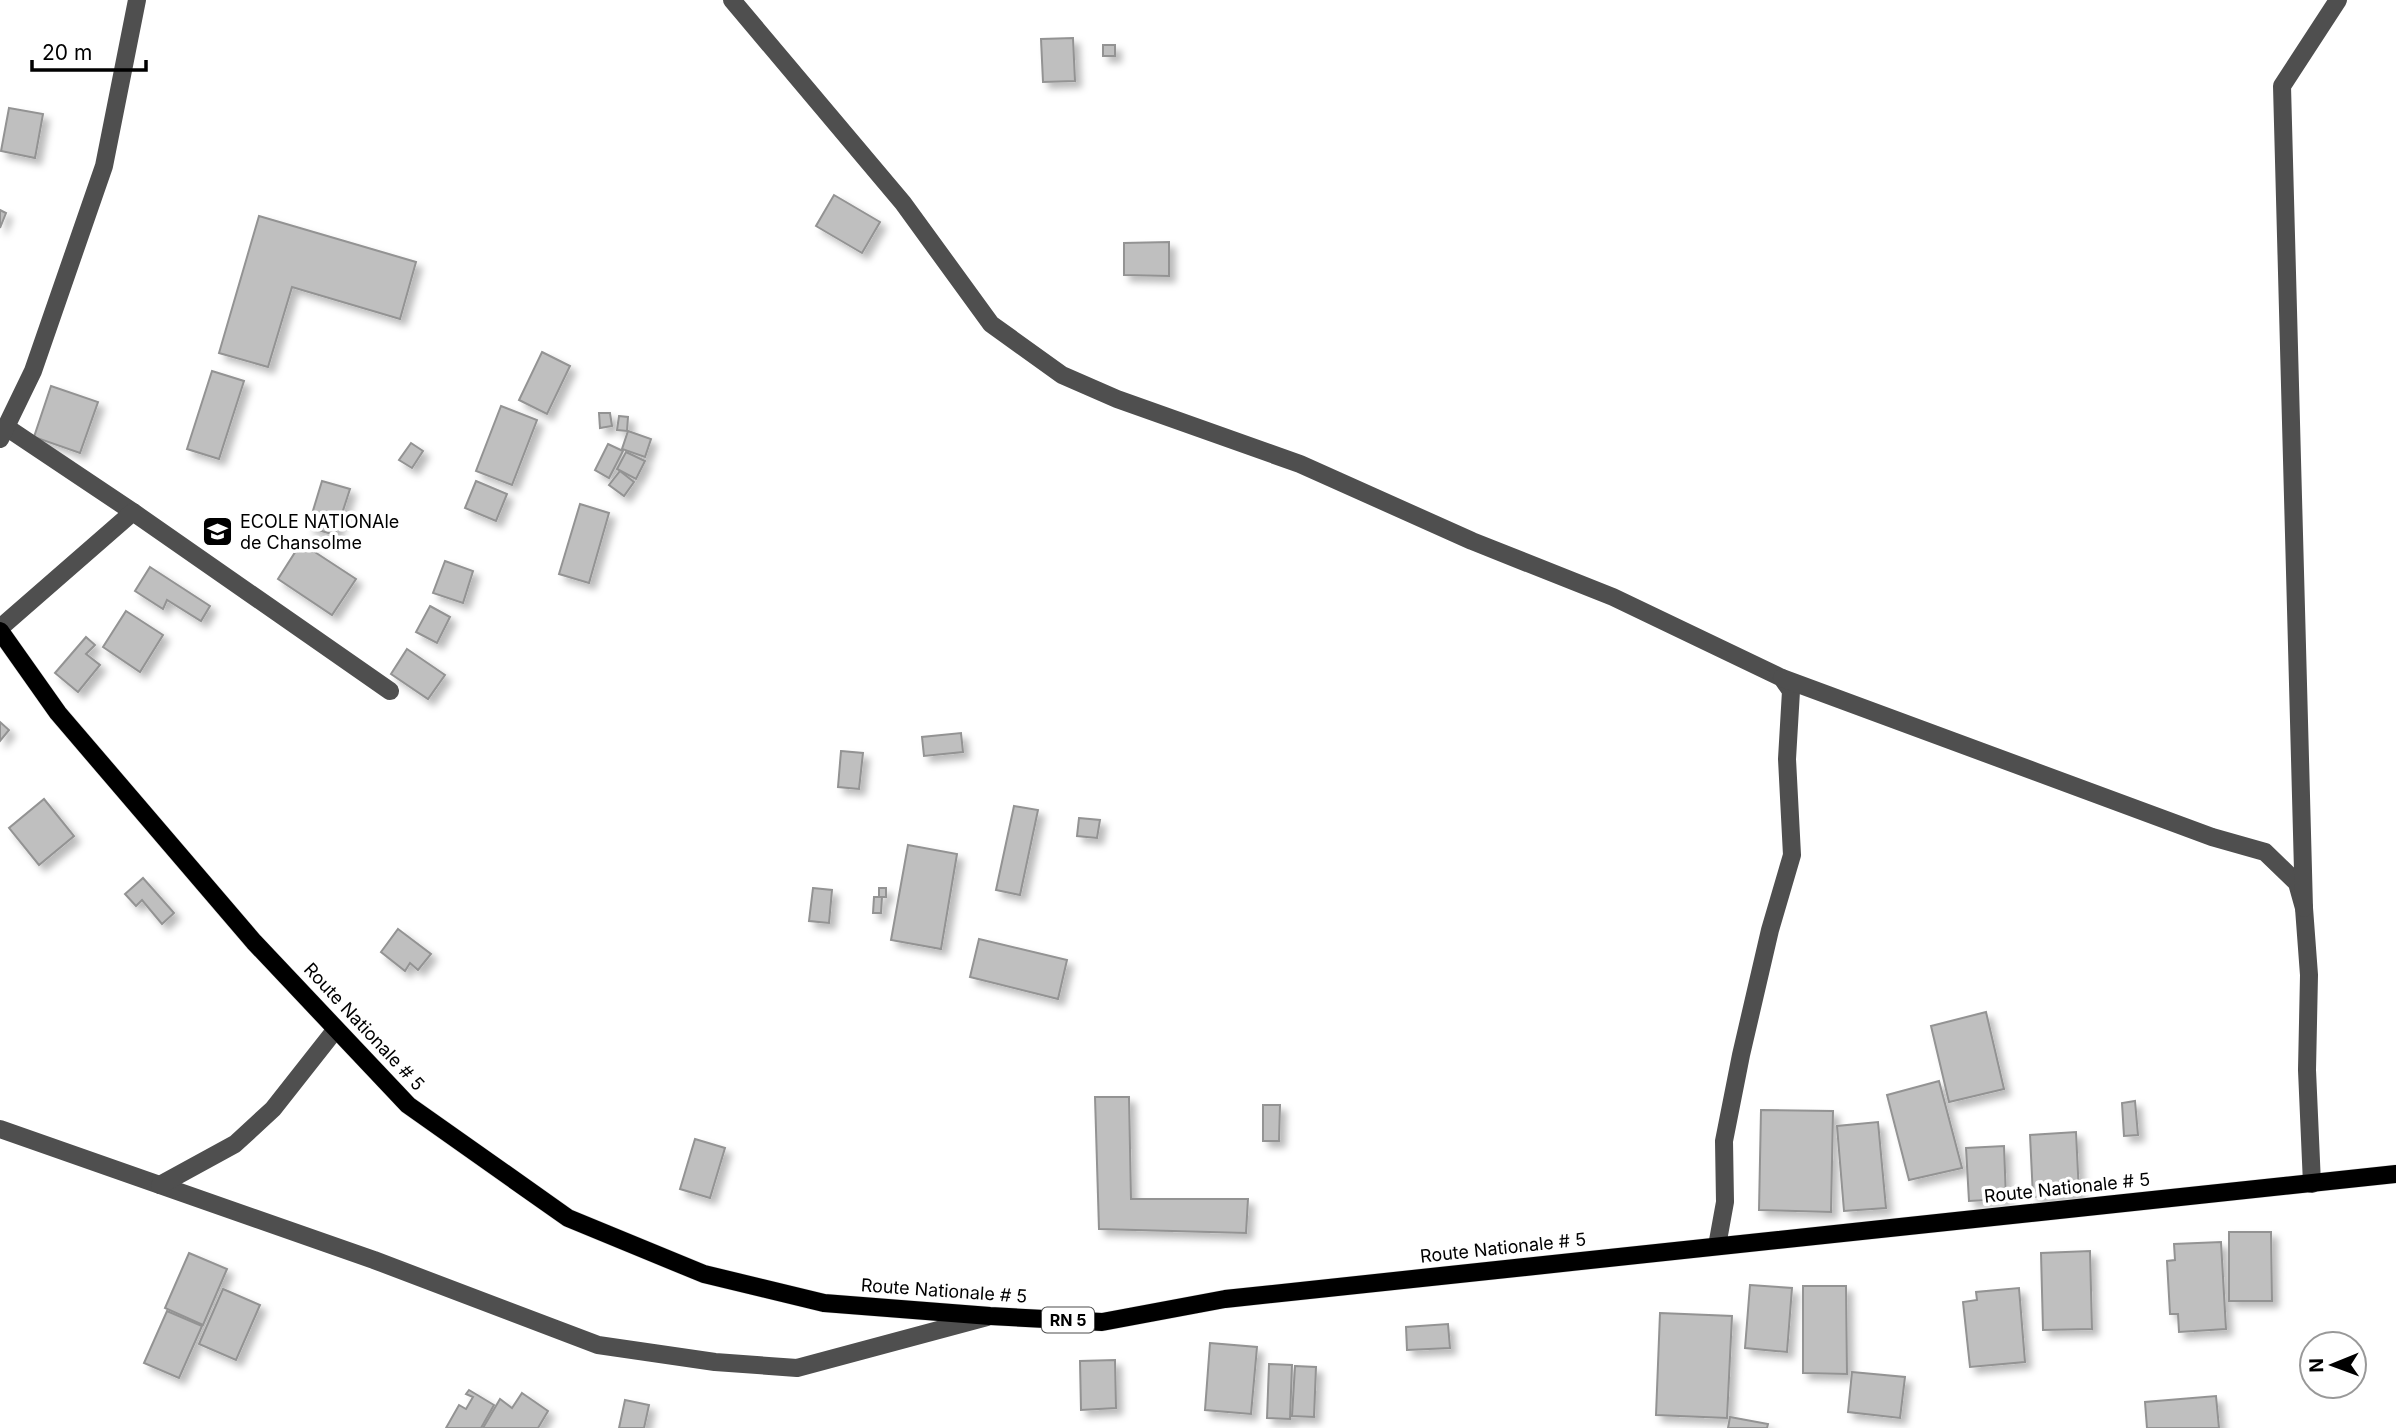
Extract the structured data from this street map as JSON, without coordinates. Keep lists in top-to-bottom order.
{
  "streets": {
    "main road": ["Route Nationale # 5", "RN 5"]
  },
  "places": {
    "school or university": ["ECOLE NATIONAle de Chansolme"]
  },
  "scale_bar": "20 m",
  "north": "left"
}
